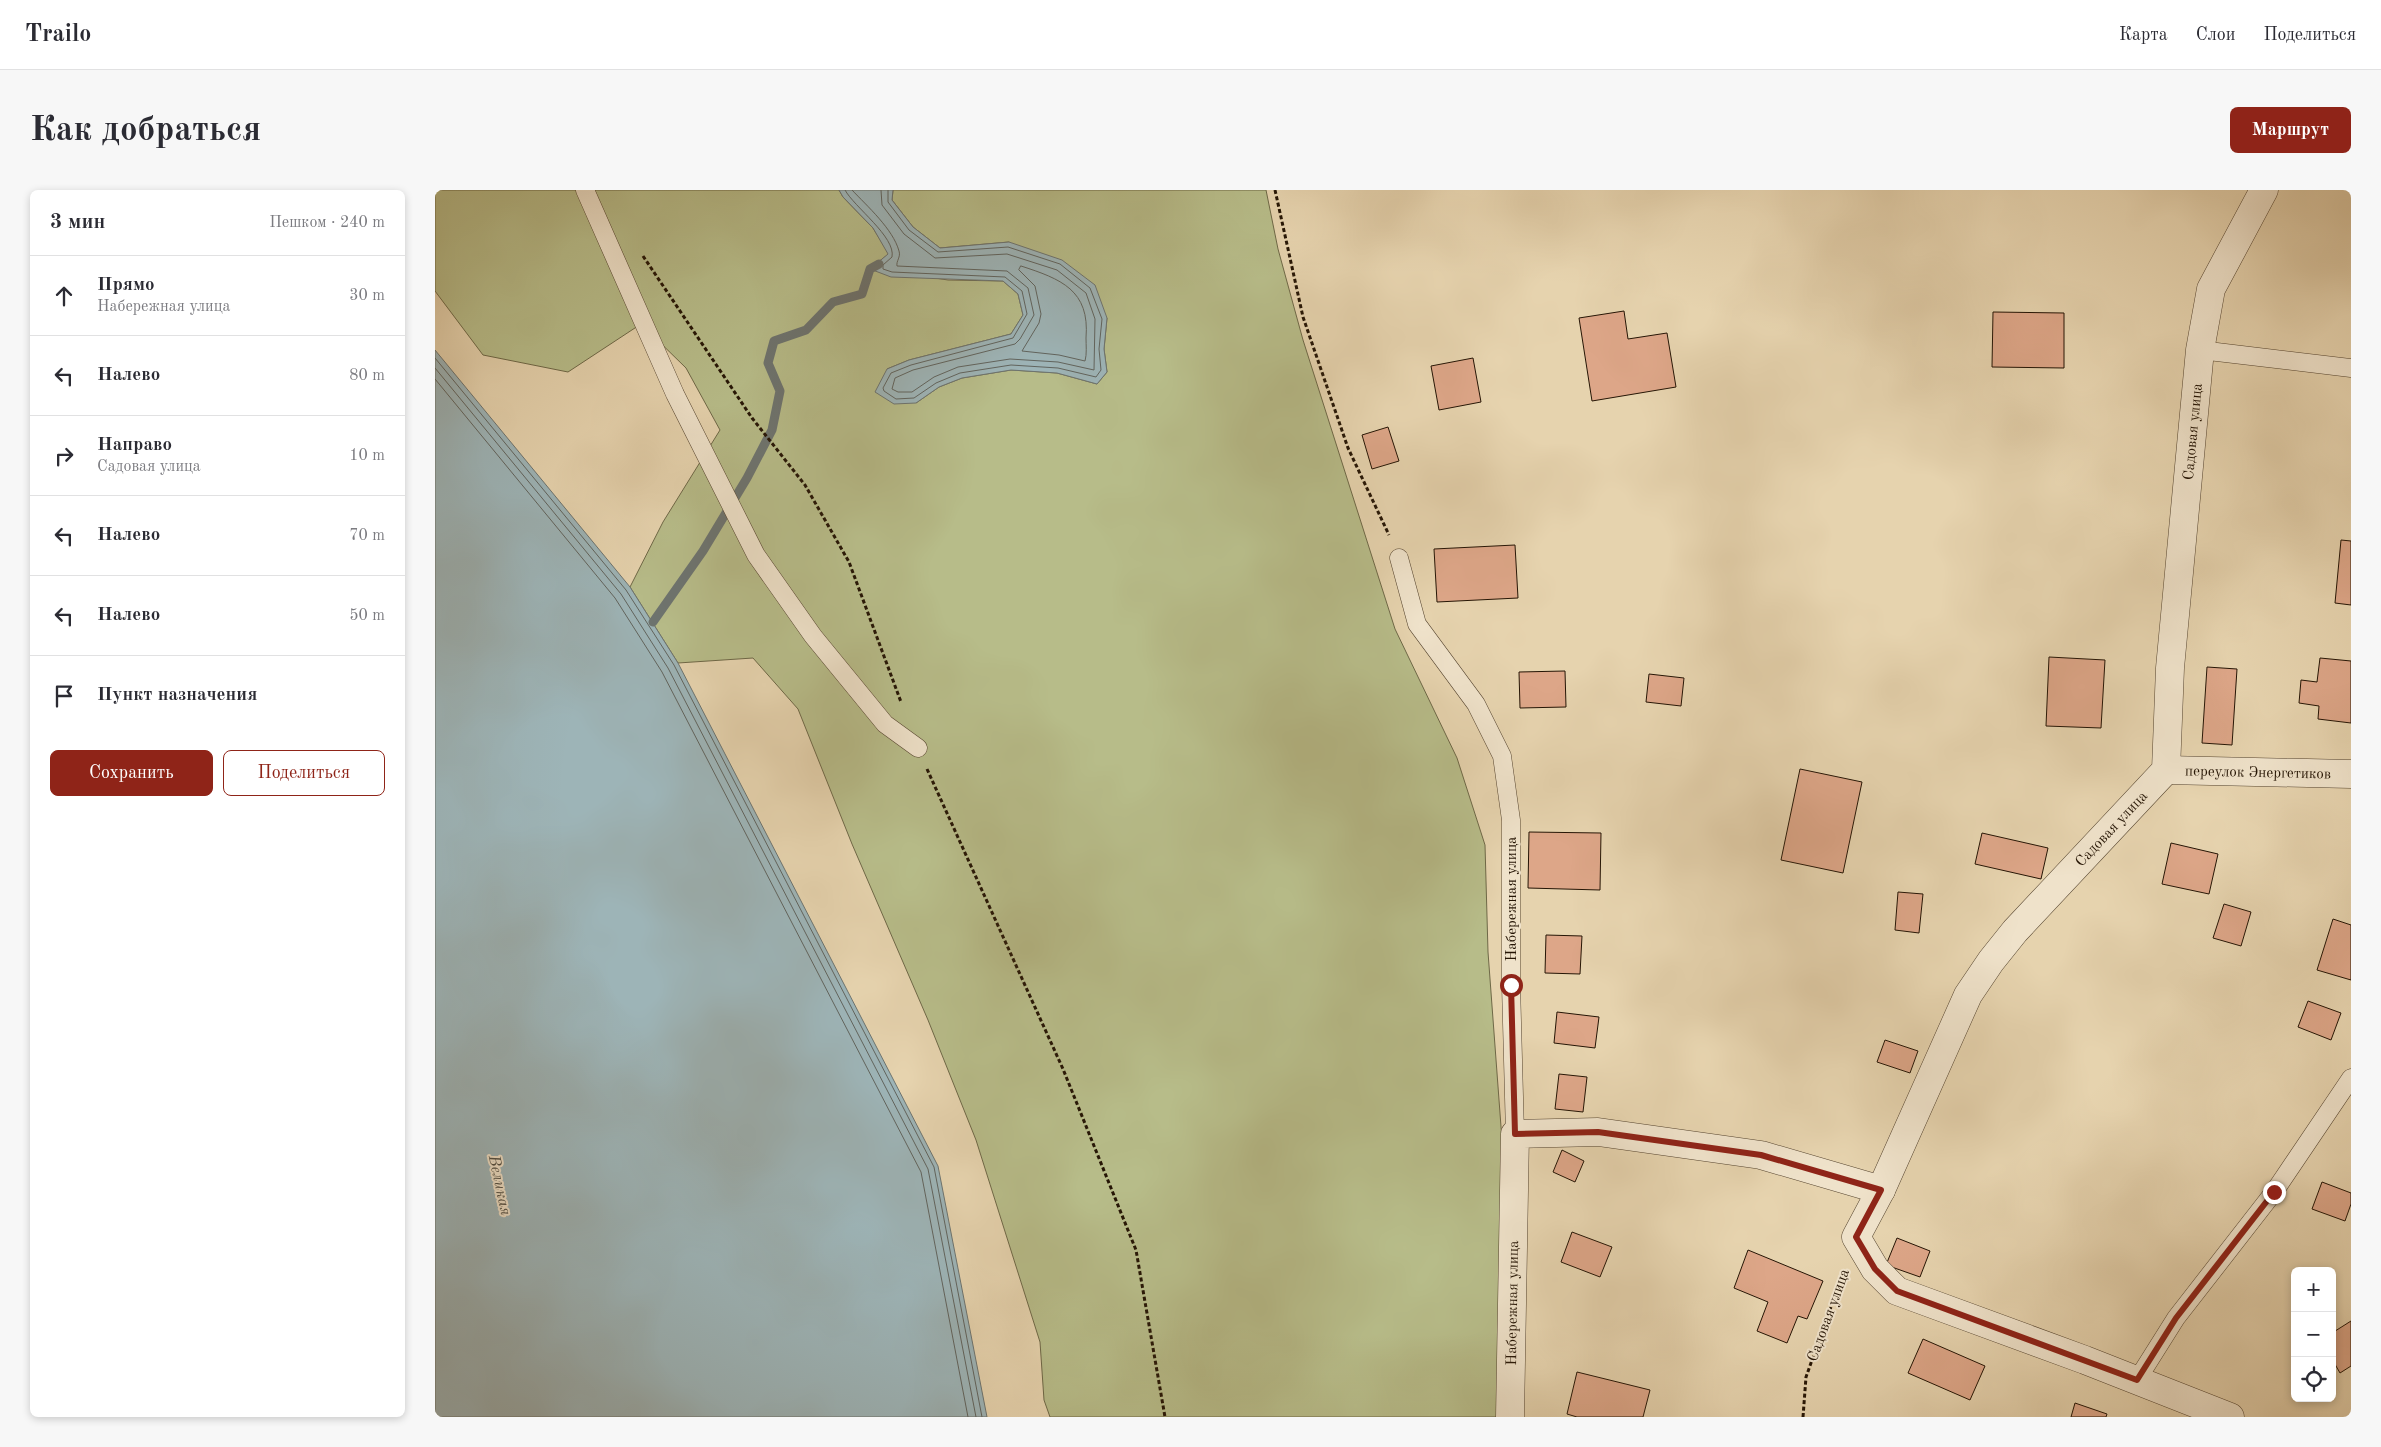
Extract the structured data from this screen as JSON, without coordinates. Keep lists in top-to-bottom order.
{
  "streets": {
    "street": ["Садовая улица", "переулок Энергетиков", "Набережная улица"]
  },
  "crossings": [
    ["Садовая улица", "переулок Энергетиков"]
  ],
  "water": ["Великая"],
  "page": {
    "header": "Trailo",
    "nav": ["Карта", "Слои", "Поделиться"],
    "buttons": [
      "Маршрут",
      ["Сохранить", "Поделиться"]
    ],
    "title": "Как добраться",
    "heading": ["3 мин", "Пешком · 240 m"],
    "list": [
      ["Прямо", "Набережная улица", "30 m"],
      ["Налево", "80 m"],
      ["Направо", "Садовая улица", "10 m"],
      ["Налево", "70 m"],
      ["Налево", "50 m"],
      "Пункт назначения"
    ],
    "map_buttons": ["+", "−"]
  }
}
